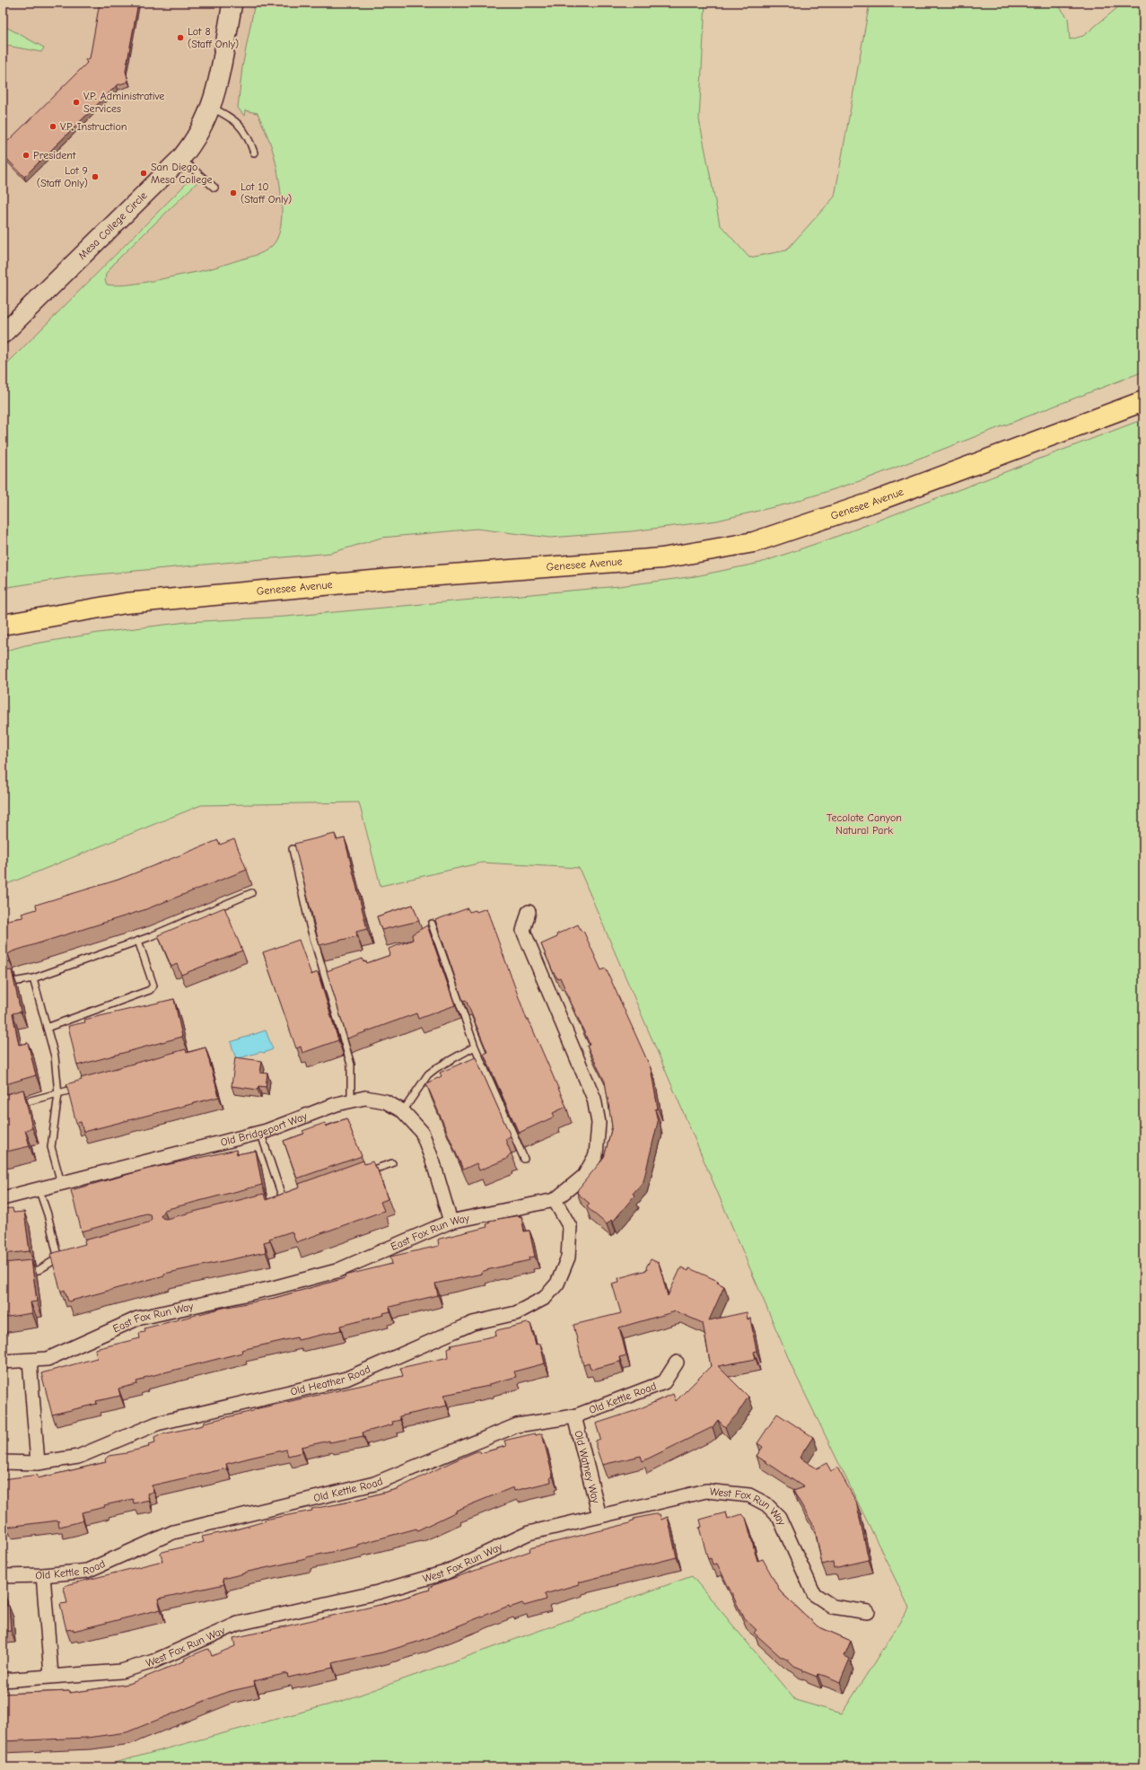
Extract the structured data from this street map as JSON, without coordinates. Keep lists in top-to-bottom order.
{
  "streets": {
    "main road": ["Genesee Avenue"],
    "street": [
      "Mesa College Circle",
      "Old Bridgeport Way",
      "East Fox Run Way",
      "Old Heather Road",
      "Old Kettle Road",
      "Old Watney Way",
      "West Fox Run Way"
    ]
  },
  "crossings": [
    ["Old Bridgeport Way", "East Fox Run Way"],
    ["East Fox Run Way", "Old Heather Road"],
    ["Old Kettle Road", "Old Watney Way"],
    ["Old Watney Way", "West Fox Run Way"]
  ],
  "parks": ["Tecolote Canyon Natural Park"],
  "places": [
    "Lot 8 (Staff Only)",
    "V.P. Administrative Services",
    "V.P. Instruction",
    "President",
    "San Diego Mesa College",
    "Lot 9 (Staff Only)",
    "Lot 10 (Staff Only)"
  ]
}
